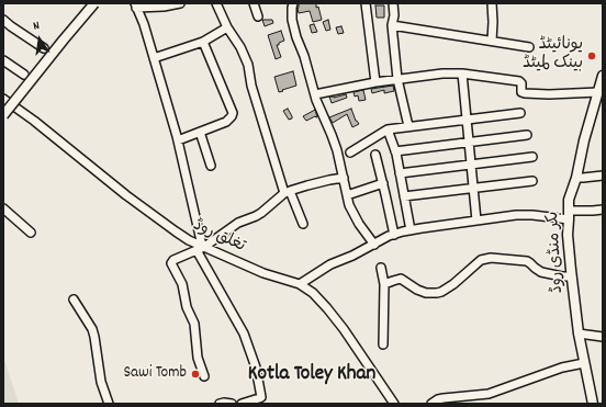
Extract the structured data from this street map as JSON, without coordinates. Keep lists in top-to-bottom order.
{
  "streets": {
    "main road": ["بکر منڈی روڈ"],
    "street": ["تغلق روڈ"]
  },
  "districts": ["Kotla Toley Khan"],
  "places": ["یونائیٹڈ بینک لمیٹڈ", "Sawi Tomb"],
  "north": "top"
}
